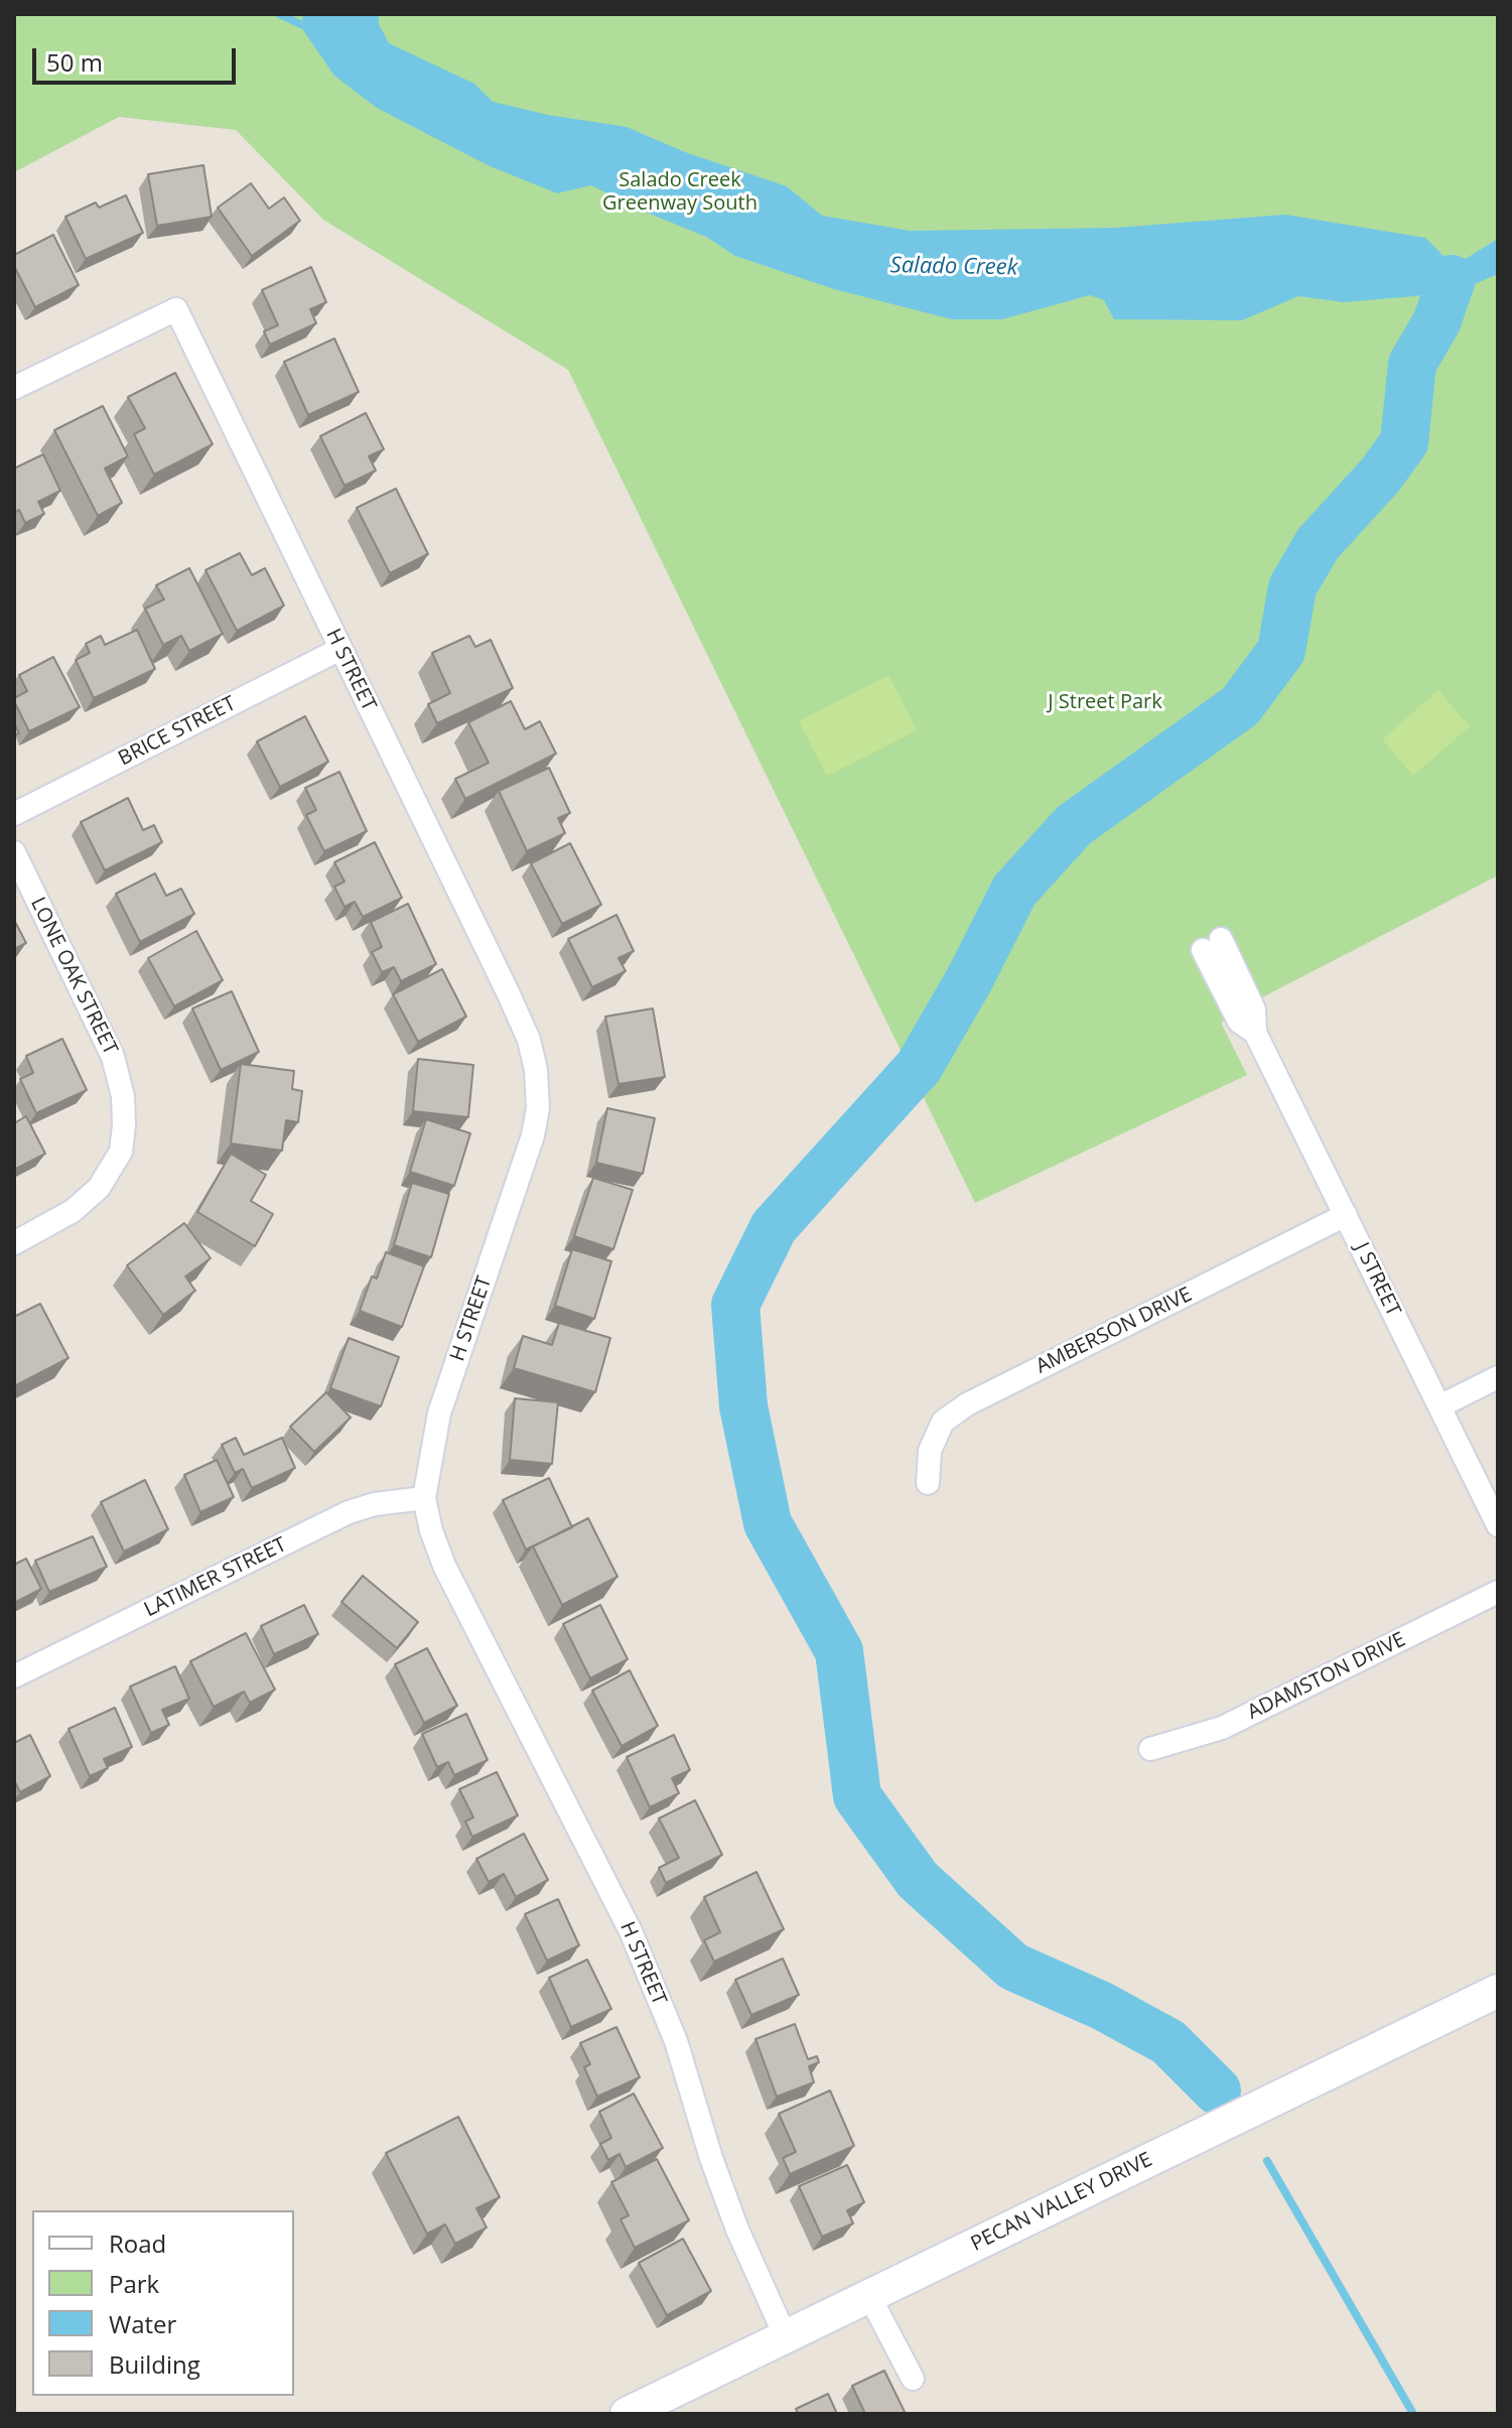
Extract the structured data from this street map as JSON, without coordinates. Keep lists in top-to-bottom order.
{
  "streets": {
    "main road": ["PECAN VALLEY DRIVE"],
    "street": [
      "H STREET",
      "BRICE STREET",
      "LONE OAK STREET",
      "J STREET",
      "AMBERSON DRIVE",
      "LATIMER STREET",
      "ADAMSTON DRIVE"
    ]
  },
  "crossings": [
    ["H STREET", "BRICE STREET"],
    ["H STREET", "LATIMER STREET"],
    ["H STREET", "PECAN VALLEY DRIVE"],
    ["J STREET", "AMBERSON DRIVE"]
  ],
  "water": ["Salado Creek"],
  "parks": ["Salado Creek Greenway South", "J Street Park"],
  "legend": [
    "Road",
    "Park",
    "Water",
    "Building"
  ],
  "scale_bar": "50 m"
}
